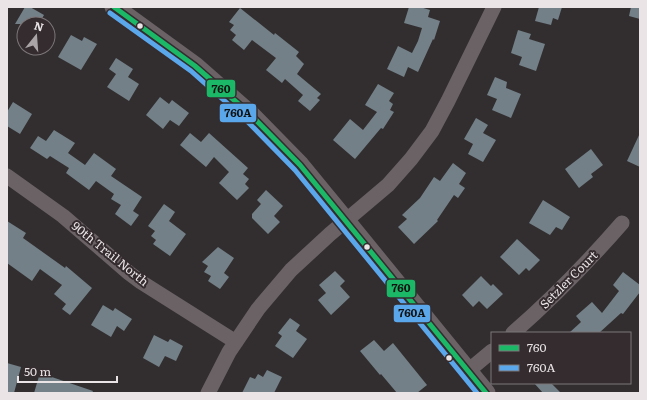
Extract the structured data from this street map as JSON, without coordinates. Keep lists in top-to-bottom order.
{
  "streets": {
    "street": ["90th Trail North", "Setzler Court"]
  },
  "lines": ["transit line 760", "transit line 760A"],
  "legend": ["760", "760A"],
  "scale_bar": "50 m",
  "north": "top"
}
